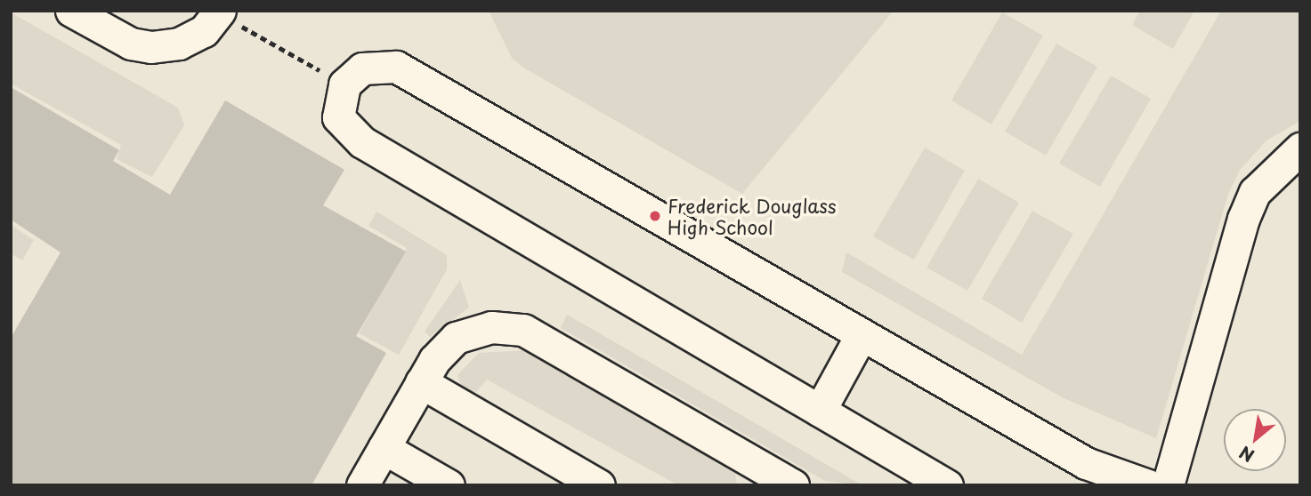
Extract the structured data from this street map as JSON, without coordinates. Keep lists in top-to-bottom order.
{
  "places": ["Frederick Douglass High School"],
  "north": "bottom left"
}
